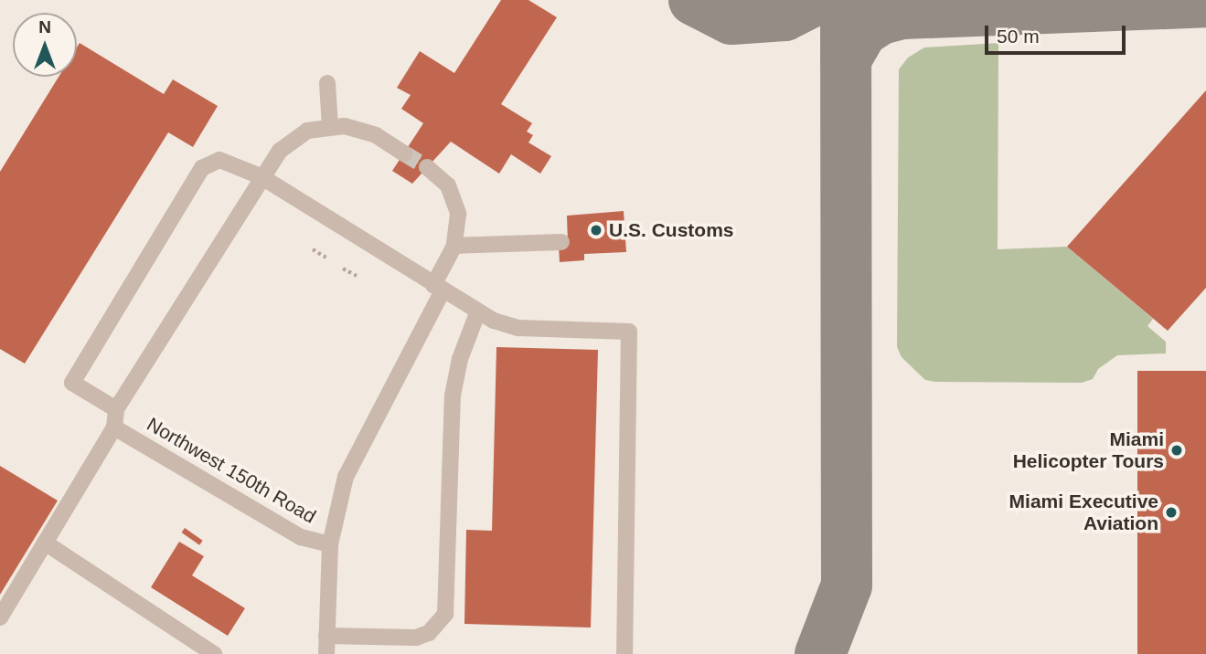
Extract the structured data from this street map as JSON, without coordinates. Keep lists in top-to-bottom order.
{
  "streets": {
    "street": ["Northwest 150th Road"]
  },
  "places": ["U.S. Customs", "Miami Helicopter Tours", "Miami Executive Aviation"],
  "scale_bar": "50 m",
  "north": "top"
}
